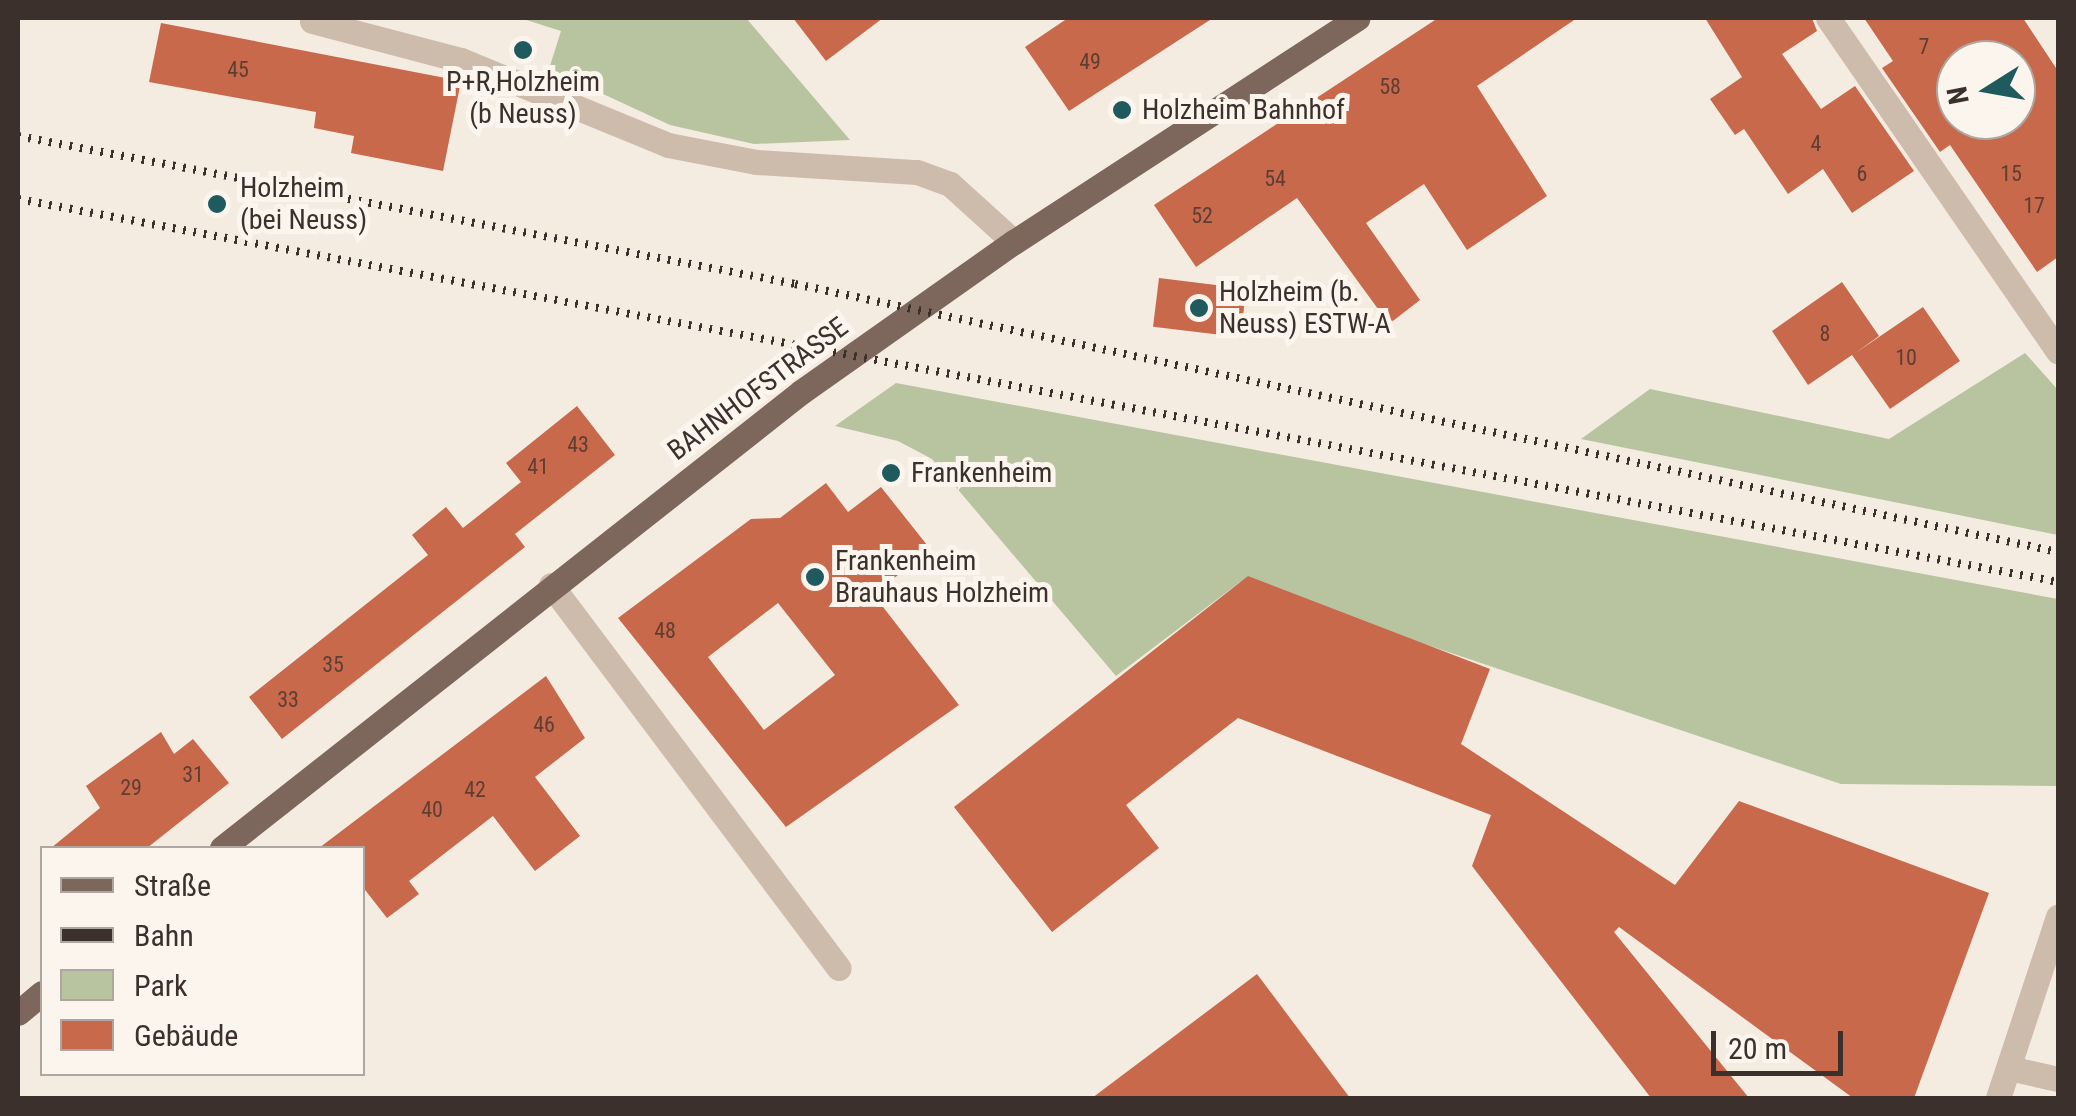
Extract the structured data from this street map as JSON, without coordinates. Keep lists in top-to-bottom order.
{
  "streets": {
    "main road": ["BAHNHOFSTRASSE"]
  },
  "places": [
    "P+R,Holzheim (b Neuss)",
    "Holzheim Bahnhof",
    "Holzheim (bei Neuss)",
    "Holzheim (b. Neuss) ESTW-A",
    "Frankenheim",
    "Frankenheim Brauhaus Holzheim"
  ],
  "house_numbers": [
    "7",
    "49",
    "45",
    "58",
    "4",
    "6",
    "15",
    "54",
    "17",
    "52",
    "8",
    "10",
    "43",
    "41",
    "48",
    "35",
    "33",
    "46",
    "31",
    "29",
    "42",
    "40"
  ],
  "legend": [
    "Straße",
    "Bahn",
    "Park",
    "Gebäude"
  ],
  "scale_bar": "20 m",
  "north": "left"
}
